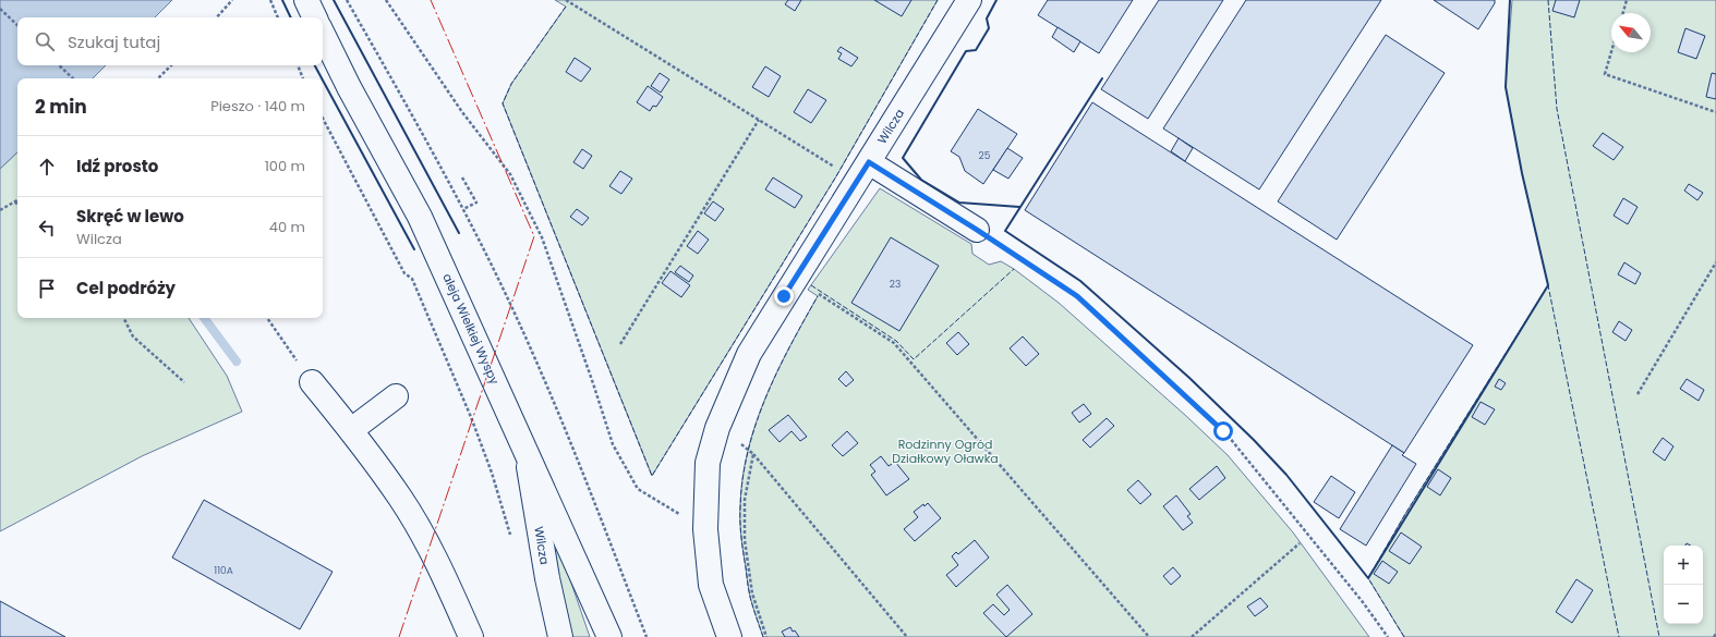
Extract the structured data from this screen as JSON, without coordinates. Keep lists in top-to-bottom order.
{
  "streets": {
    "street": ["Wilcza", "aleja Wielkiej Wyspy"]
  },
  "crossings": [
    ["Wilcza", "aleja Wielkiej Wyspy"]
  ],
  "parks": ["Rodzinny Ogród Działkowy Oławka"],
  "house_numbers": ["25", "23", "110A"],
  "north": "top left",
  "page": {
    "search": "Szukaj tutaj",
    "heading": ["2 min", "Pieszo · 140 m"],
    "list": [
      ["Idź prosto", "100 m"],
      ["Skręć w lewo", "Wilcza", "40 m"],
      "Cel podróży"
    ],
    "map_buttons": ["+", "−"]
  }
}
